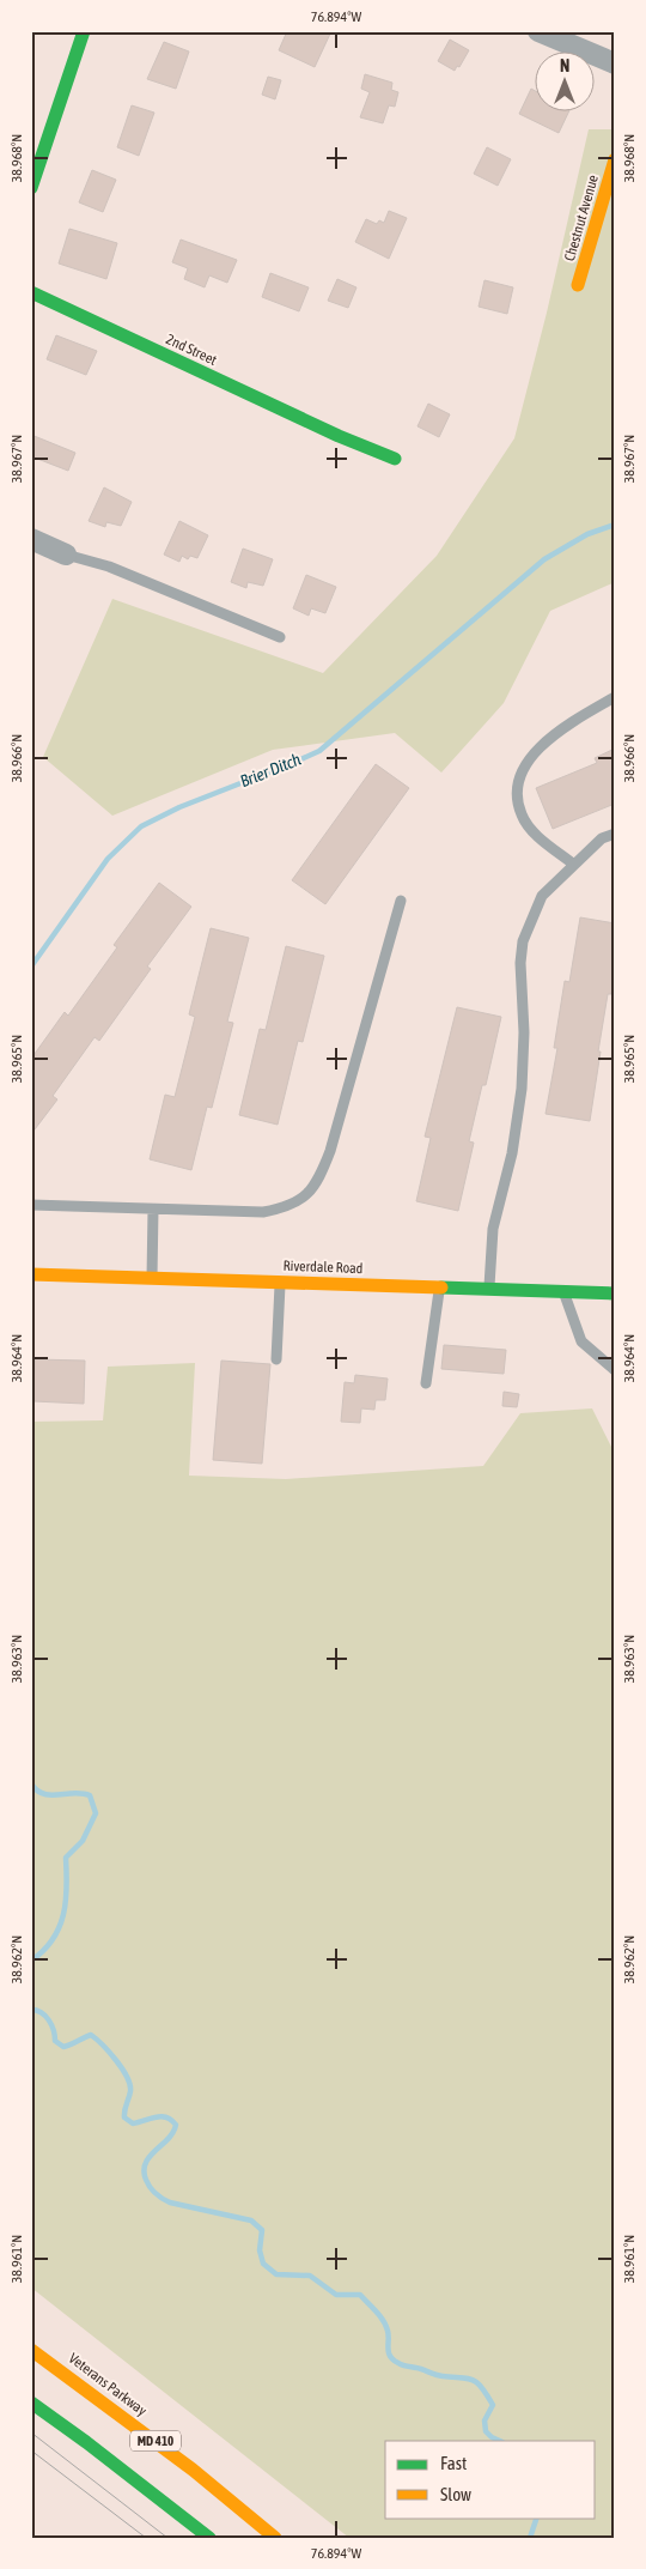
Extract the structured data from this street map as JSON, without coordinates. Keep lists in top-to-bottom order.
{
  "streets": {
    "main road": [
      "Chestnut Avenue",
      "2nd Street",
      "Riverdale Road",
      "Veterans Parkway",
      "MD 410"
    ]
  },
  "water": ["Brier Ditch"],
  "legend": ["Fast", "Slow"],
  "north": "top",
  "coordinates": [
    "76.894°W",
    "38.968°N",
    "38.967°N",
    "38.966°N",
    "38.965°N",
    "38.964°N",
    "38.963°N",
    "38.962°N",
    "38.961°N"
  ]
}
